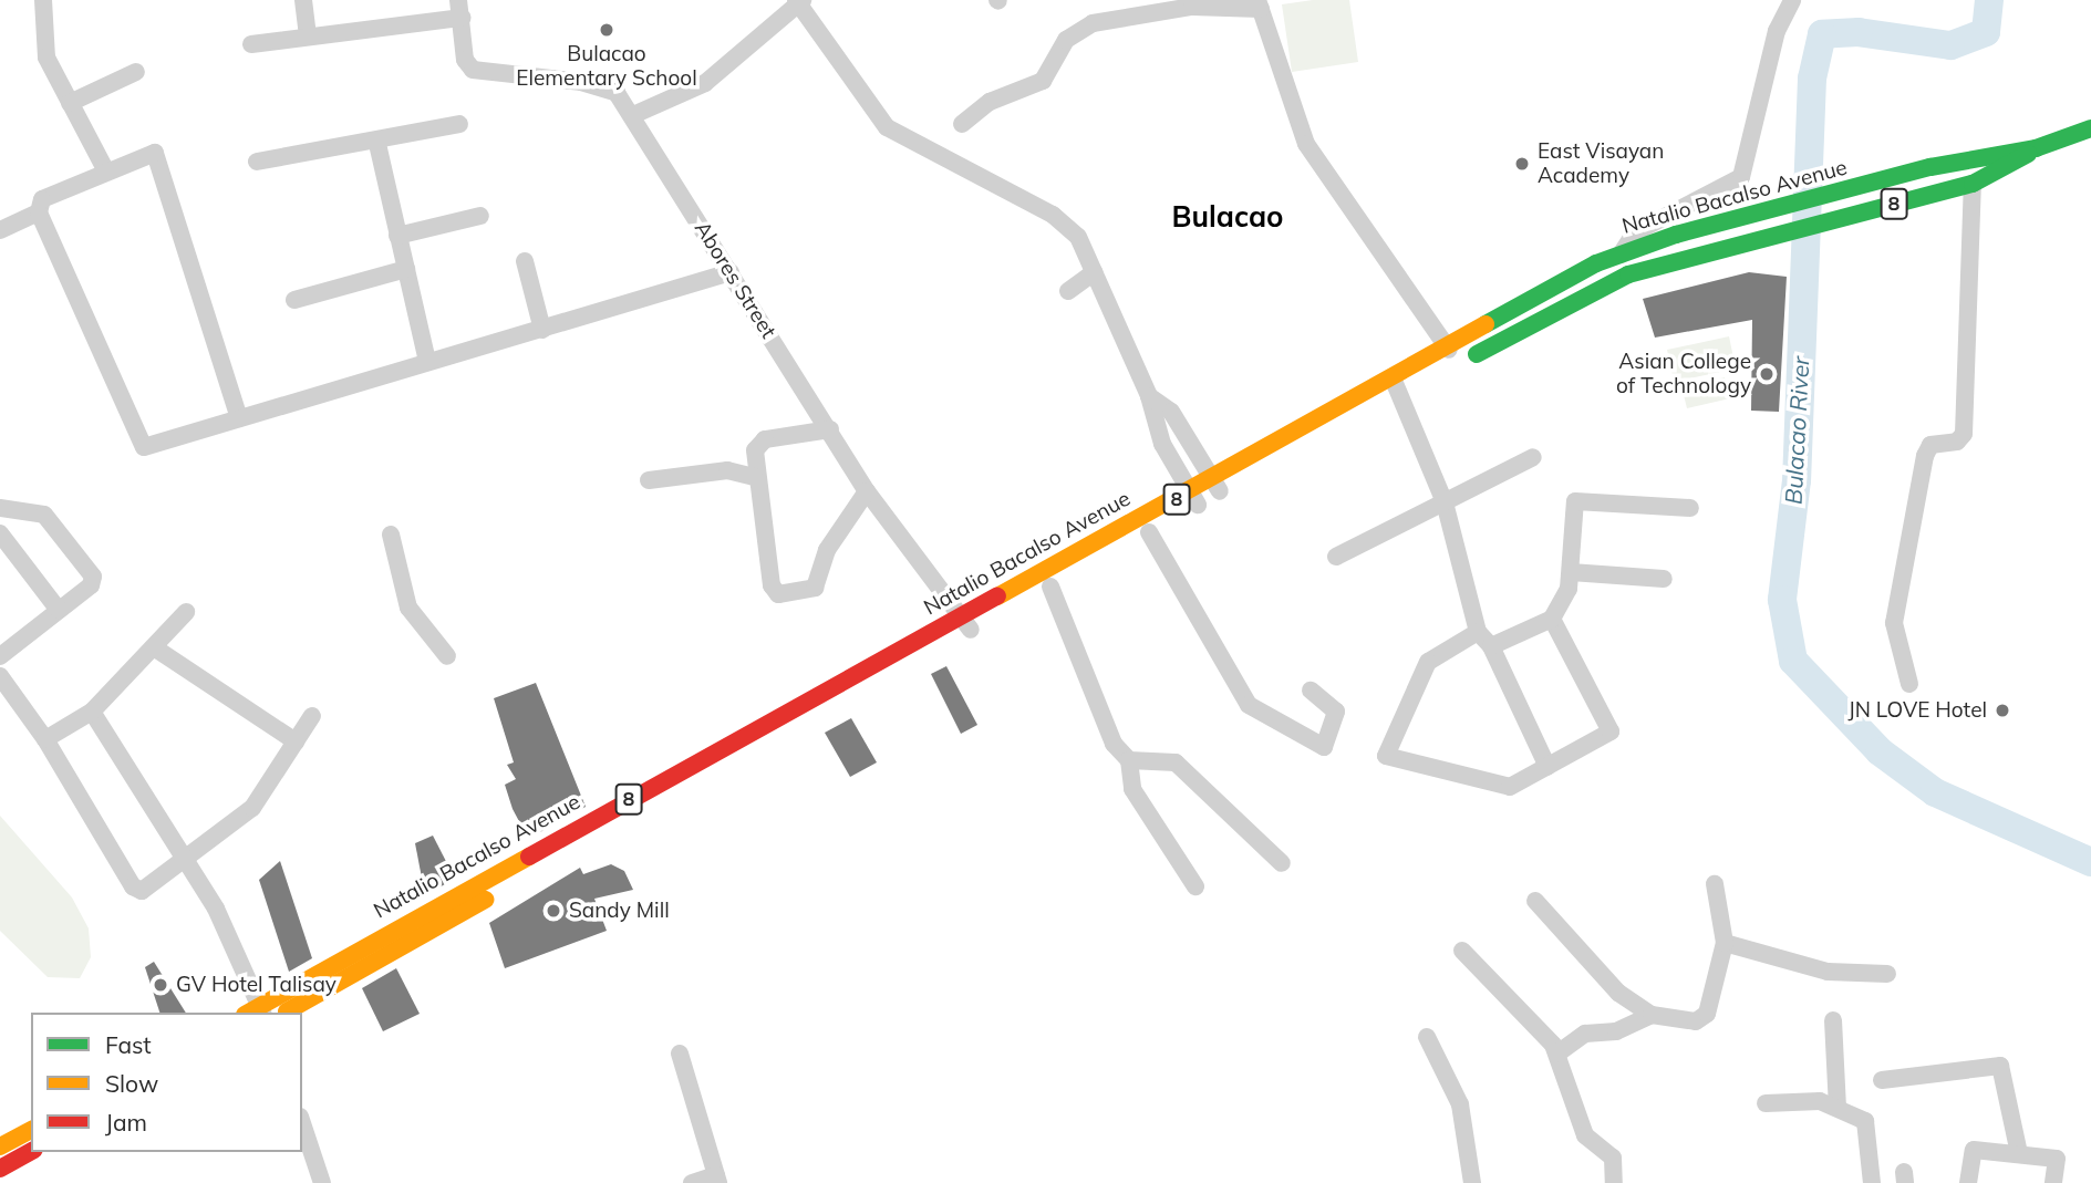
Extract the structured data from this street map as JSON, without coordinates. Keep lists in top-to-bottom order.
{
  "streets": {
    "main road": ["Natalio Bacalso Avenue", "8"],
    "street": ["Abores Street"]
  },
  "crossings": [
    ["Natalio Bacalso Avenue", "Abores Street"]
  ],
  "districts": ["Bulacao"],
  "water": ["Bulacao River"],
  "places": [
    "Bulacao Elementary School",
    "East Visayan Academy",
    "Asian College of Technology",
    "JN LOVE Hotel",
    "Sandy Mill",
    "GV Hotel Talisay"
  ],
  "legend": ["Fast", "Slow", "Jam"]
}
